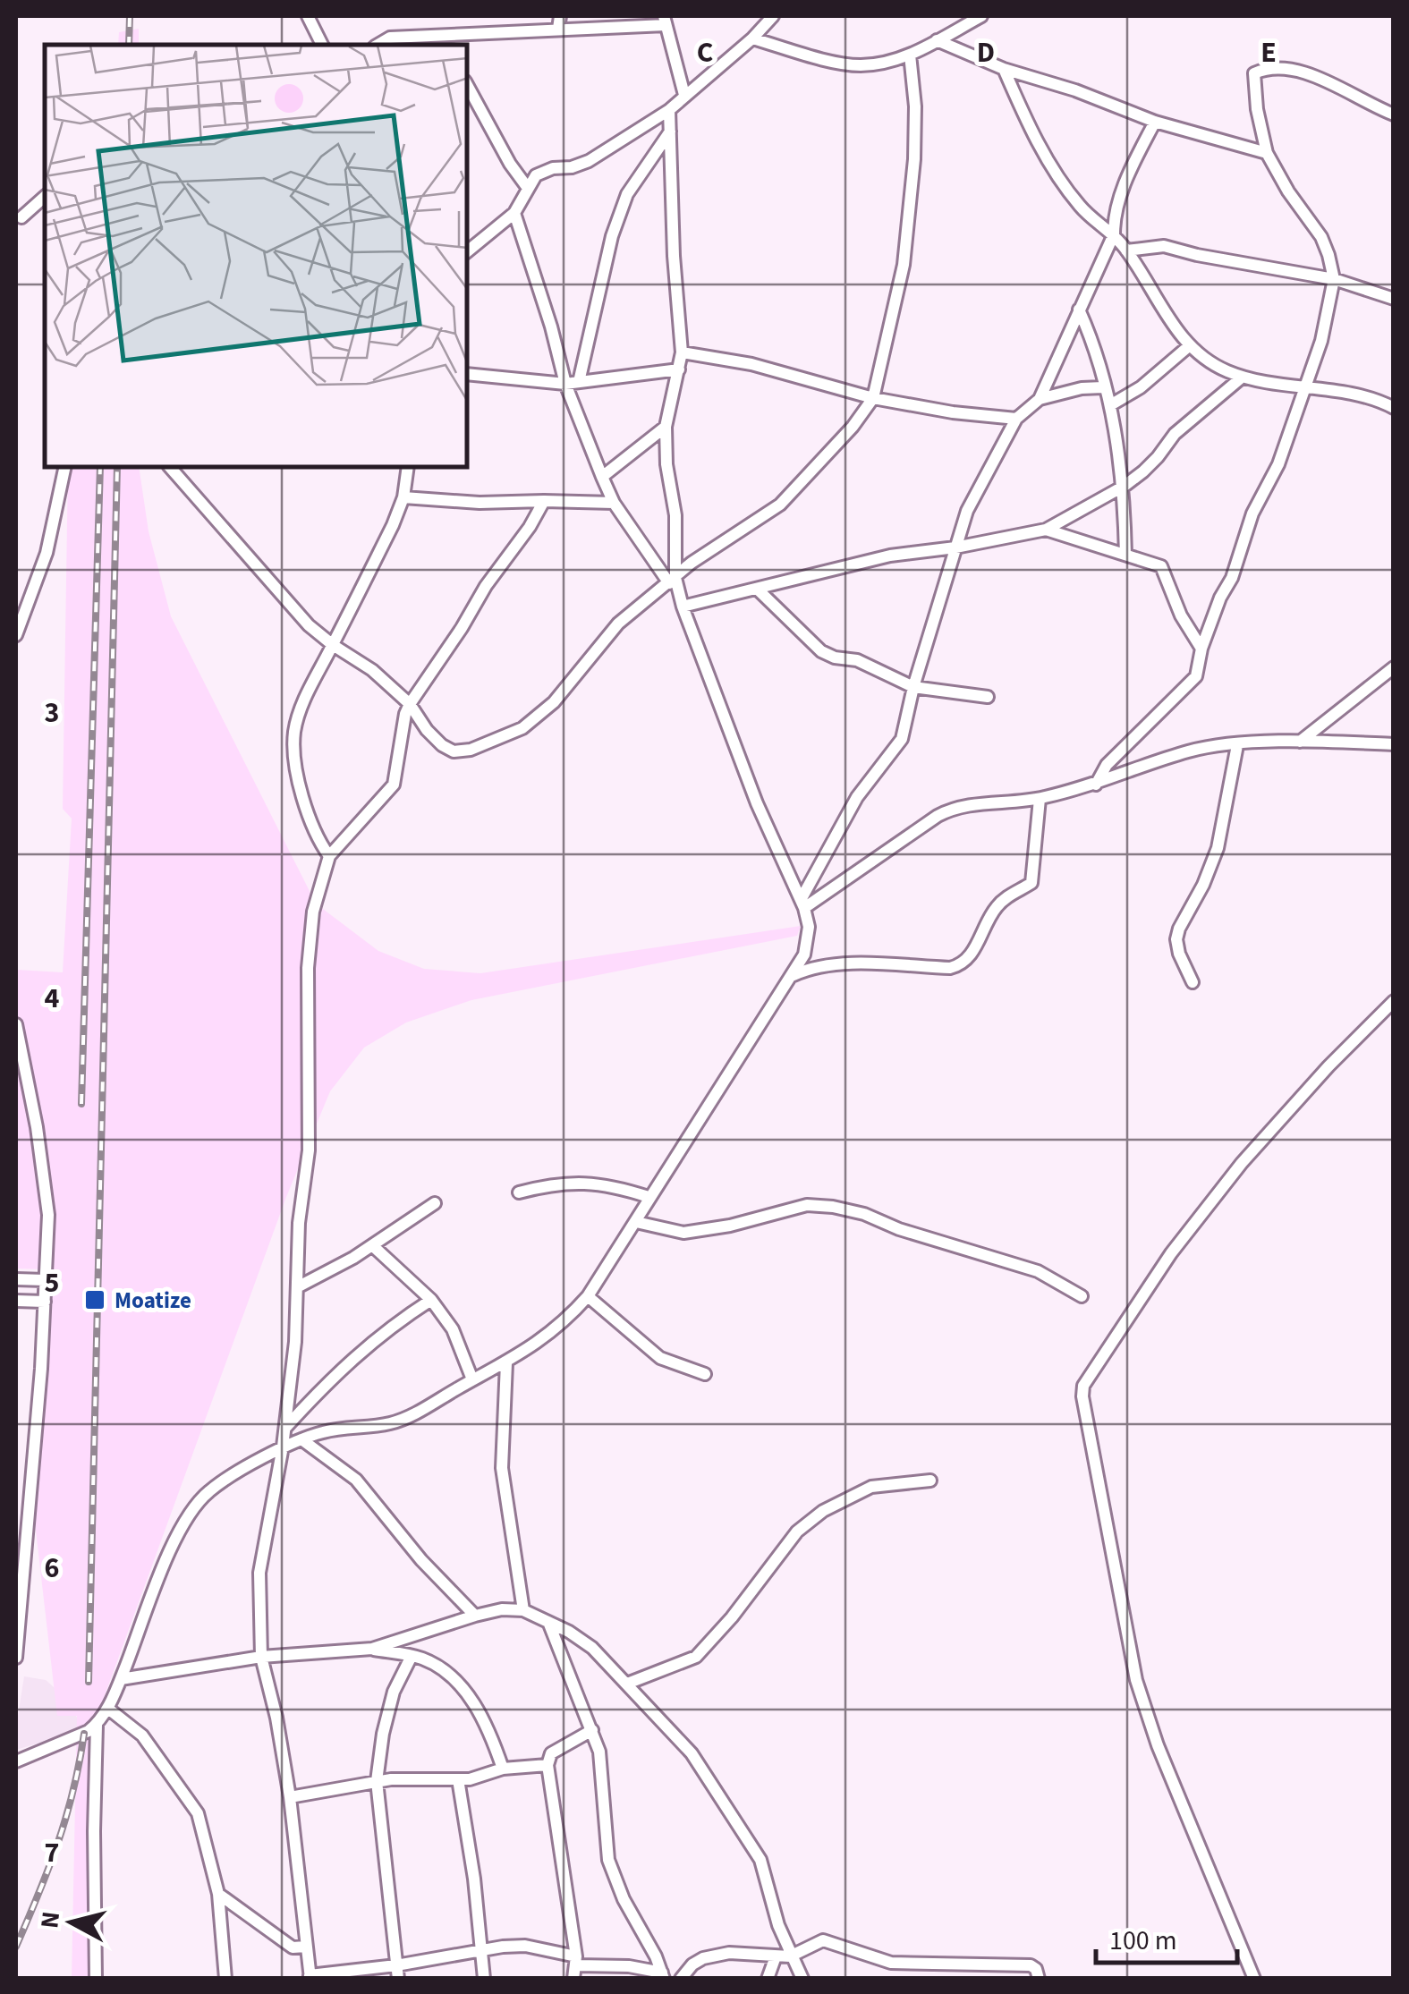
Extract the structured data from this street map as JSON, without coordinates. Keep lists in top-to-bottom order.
{
  "places": {
    "transit": ["Moatize"]
  },
  "scale_bar": "100 m",
  "north": "left",
  "grid": {
    "columns": ["C", "D", "E"],
    "rows": [
      "3",
      "4",
      "5",
      "6",
      "7"
    ]
  }
}
